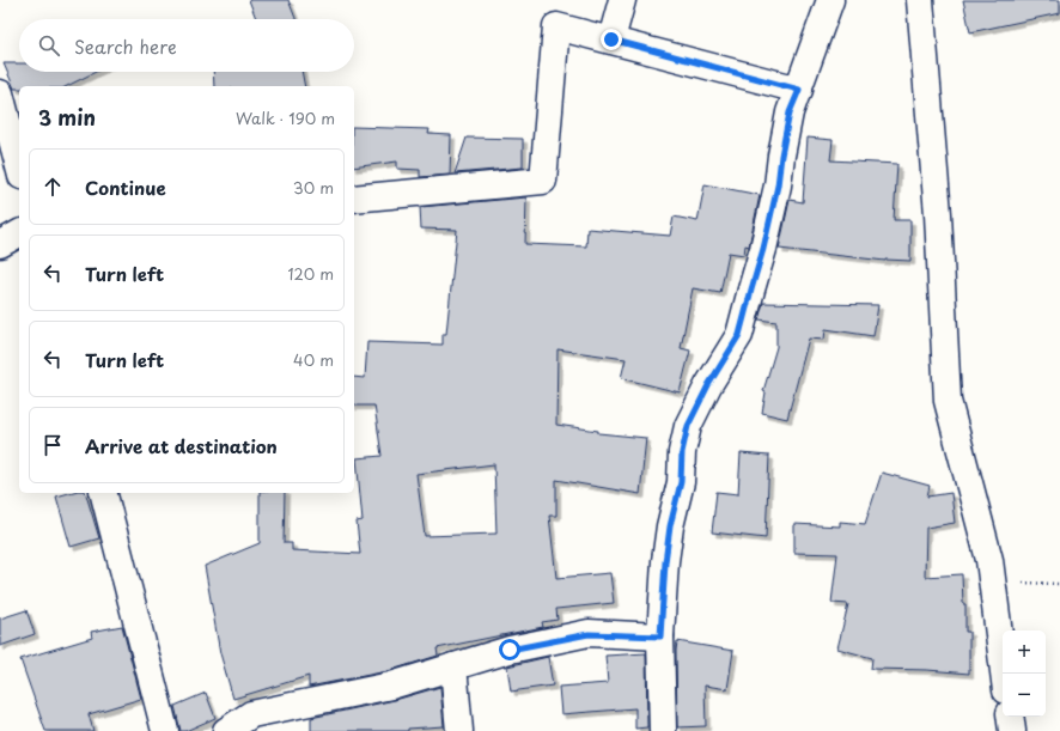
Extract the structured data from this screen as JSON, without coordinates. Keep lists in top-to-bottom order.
{
  "page": {
    "search": "Search here",
    "heading": ["3 min", "Walk · 190 m"],
    "list": [
      ["Continue", "30 m"],
      ["Turn left", "120 m"],
      ["Turn left", "40 m"],
      "Arrive at destination"
    ],
    "map_buttons": ["+", "−"]
  }
}
